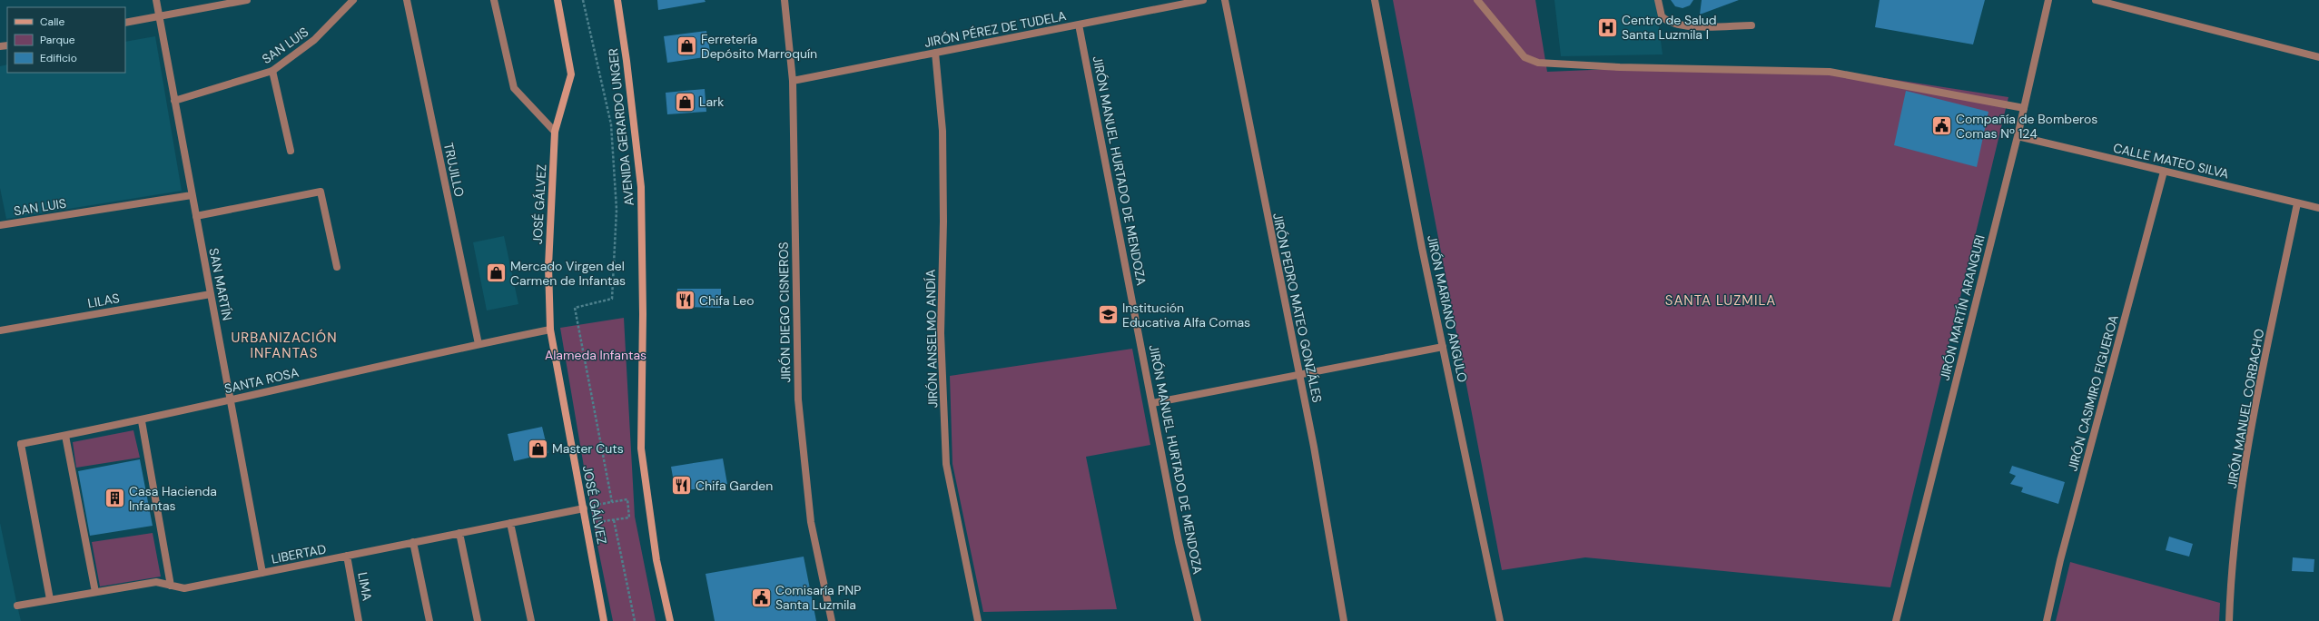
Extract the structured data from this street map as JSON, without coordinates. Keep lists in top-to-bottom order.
{
  "streets": {
    "main road": ["AVENIDA GERARDO UNGER", "JOSÉ GÁLVEZ"],
    "street": [
      "JIRÓN PÉREZ DE TUDELA",
      "SAN LUIS",
      "CALLE MATEO SILVA",
      "TRUJILLO",
      "JIRÓN MANUEL HURTADO DE MENDOZA",
      "SAN MARTÍN",
      "LILAS",
      "JIRÓN PEDRO MATEO GONZÁLES",
      "JIRÓN MARTÍN ARANGURI",
      "JIRÓN MARIANO ANGULO",
      "JIRÓN DIEGO CISNEROS",
      "JIRÓN ANSELMO ANDÍA",
      "SANTA ROSA",
      "JIRÓN CASIMIRO FIGUEROA",
      "JIRÓN MANUEL CORBACHO",
      "LIBERTAD",
      "LIMA"
    ]
  },
  "crossings": [
    ["JIRÓN PÉREZ DE TUDELA", "JIRÓN MANUEL HURTADO DE MENDOZA"],
    ["JIRÓN PÉREZ DE TUDELA", "JIRÓN DIEGO CISNEROS"],
    ["JIRÓN PÉREZ DE TUDELA", "JIRÓN ANSELMO ANDÍA"],
    ["SAN LUIS", "SAN MARTÍN"],
    ["CALLE MATEO SILVA", "JIRÓN MARTÍN ARANGURI"],
    ["CALLE MATEO SILVA", "JIRÓN CASIMIRO FIGUEROA"],
    ["CALLE MATEO SILVA", "JIRÓN MANUEL CORBACHO"],
    ["TRUJILLO", "SANTA ROSA"],
    ["JOSÉ GÁLVEZ", "SANTA ROSA"],
    ["JOSÉ GÁLVEZ", "LIBERTAD"],
    ["SAN MARTÍN", "LILAS"],
    ["SAN MARTÍN", "SANTA ROSA"],
    ["SAN MARTÍN", "LIBERTAD"],
    ["SANTA ROSA", "LIBERTAD"],
    ["LIBERTAD", "LIMA"]
  ],
  "districts": ["SANTA LUZMILA", "URBANIZACIÓN INFANTAS"],
  "parks": ["Alameda Infantas"],
  "places": {
    "hospital": ["Centro de Salud Santa Luzmila I"],
    "shop": [
      "Ferretería Depósito Marroquín",
      "Lark",
      "Mercado Virgen del Carmen de Infantas",
      "Master Cuts"
    ],
    "public building": ["Compañía de Bomberos Comas Nº 124", "Comisaría PNP Santa Luzmila"],
    "restaurant": ["Chifa Leo", "Chifa Garden"],
    "school or university": ["Institución Educativa Alfa Comas"],
    "building": ["Casa Hacienda Infantas"]
  },
  "legend": ["Calle", "Parque", "Edificio"]
}
